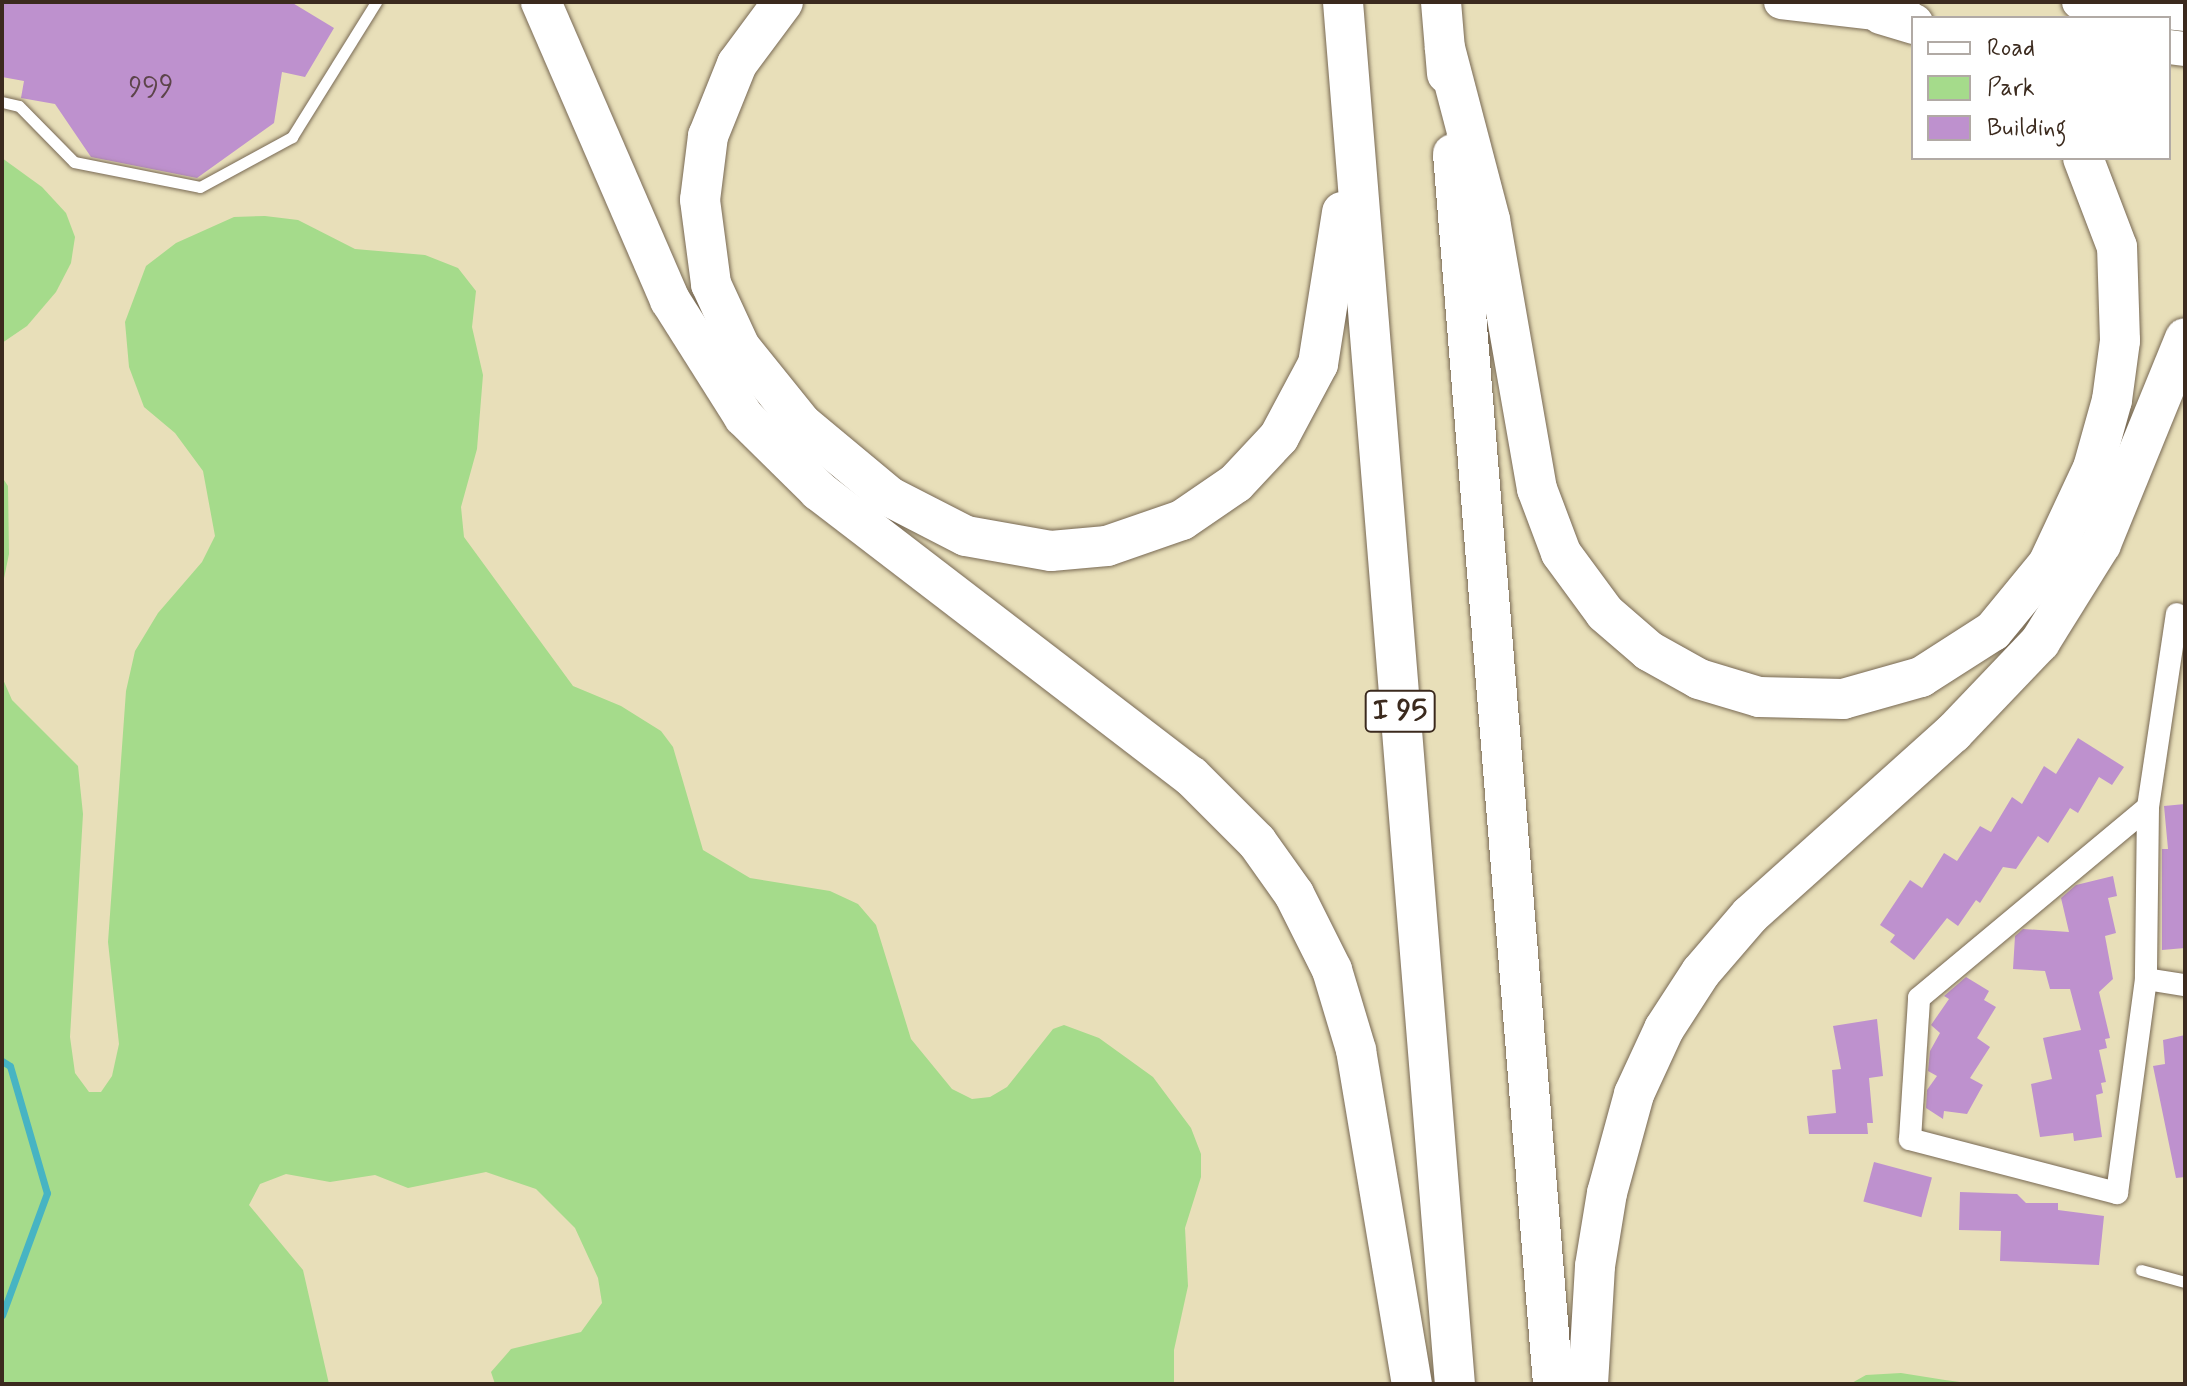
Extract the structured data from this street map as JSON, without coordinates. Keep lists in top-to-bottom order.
{
  "streets": {
    "highway": ["I 95"]
  },
  "house_numbers": ["999"],
  "legend": ["Road", "Park", "Building"]
}
